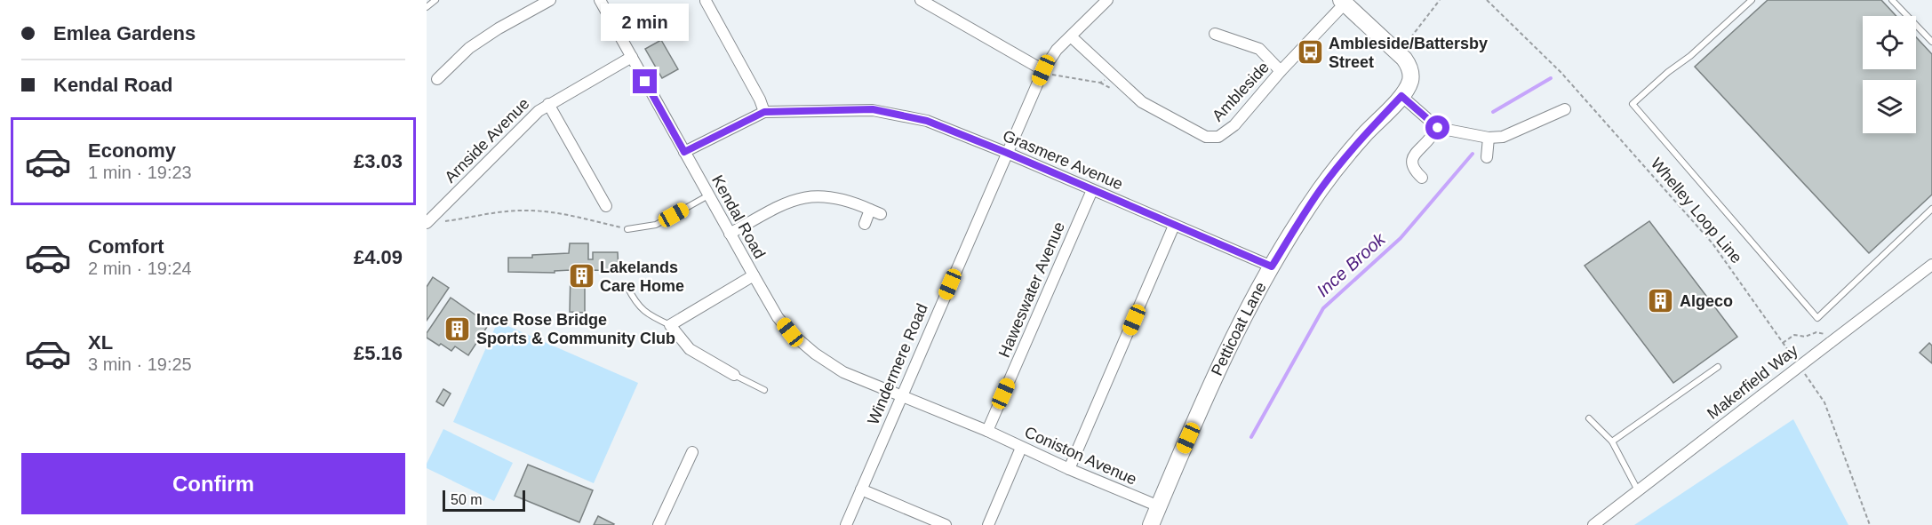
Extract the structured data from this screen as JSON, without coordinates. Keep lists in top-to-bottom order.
{
  "streets": {
    "street": [
      "Ambleside",
      "Arnside Avenue",
      "Grasmere Avenue",
      "Kendal Road",
      "Haweswater Avenue",
      "Petticoat Lane",
      "Windermere Road",
      "Makerfield Way",
      "Coniston Avenue"
    ],
    "path": ["Whelley Loop Line"]
  },
  "crossings": [
    ["Ambleside", "Windermere Road"],
    ["Arnside Avenue", "Kendal Road"],
    ["Grasmere Avenue", "Kendal Road"],
    ["Grasmere Avenue", "Haweswater Avenue"],
    ["Grasmere Avenue", "Petticoat Lane"],
    ["Grasmere Avenue", "Windermere Road"],
    ["Kendal Road", "Windermere Road"],
    ["Kendal Road", "Coniston Avenue"],
    ["Haweswater Avenue", "Coniston Avenue"],
    ["Petticoat Lane", "Coniston Avenue"],
    ["Windermere Road", "Coniston Avenue"]
  ],
  "water": ["Ince Brook"],
  "places": {
    "bus stop": ["Ambleside/Battersby Street"],
    "building": ["Lakelands Care Home", "Algeco", "Ince Rose Bridge Sports & Community Club"]
  },
  "scale_bar": "50 m",
  "page": {
    "banner": ["Emlea Gardens", "Kendal Road"],
    "bubble": "2 min",
    "list": [
      {
        "name": "Economy",
        "note": "1 min · 19:23",
        "value": "£3.03"
      },
      {
        "name": "Comfort",
        "note": "2 min · 19:24",
        "value": "£4.09"
      },
      {
        "name": "XL",
        "note": "3 min · 19:25",
        "value": "£5.16"
      }
    ],
    "buttons": "Confirm",
    "scale": "50 m"
  }
}
